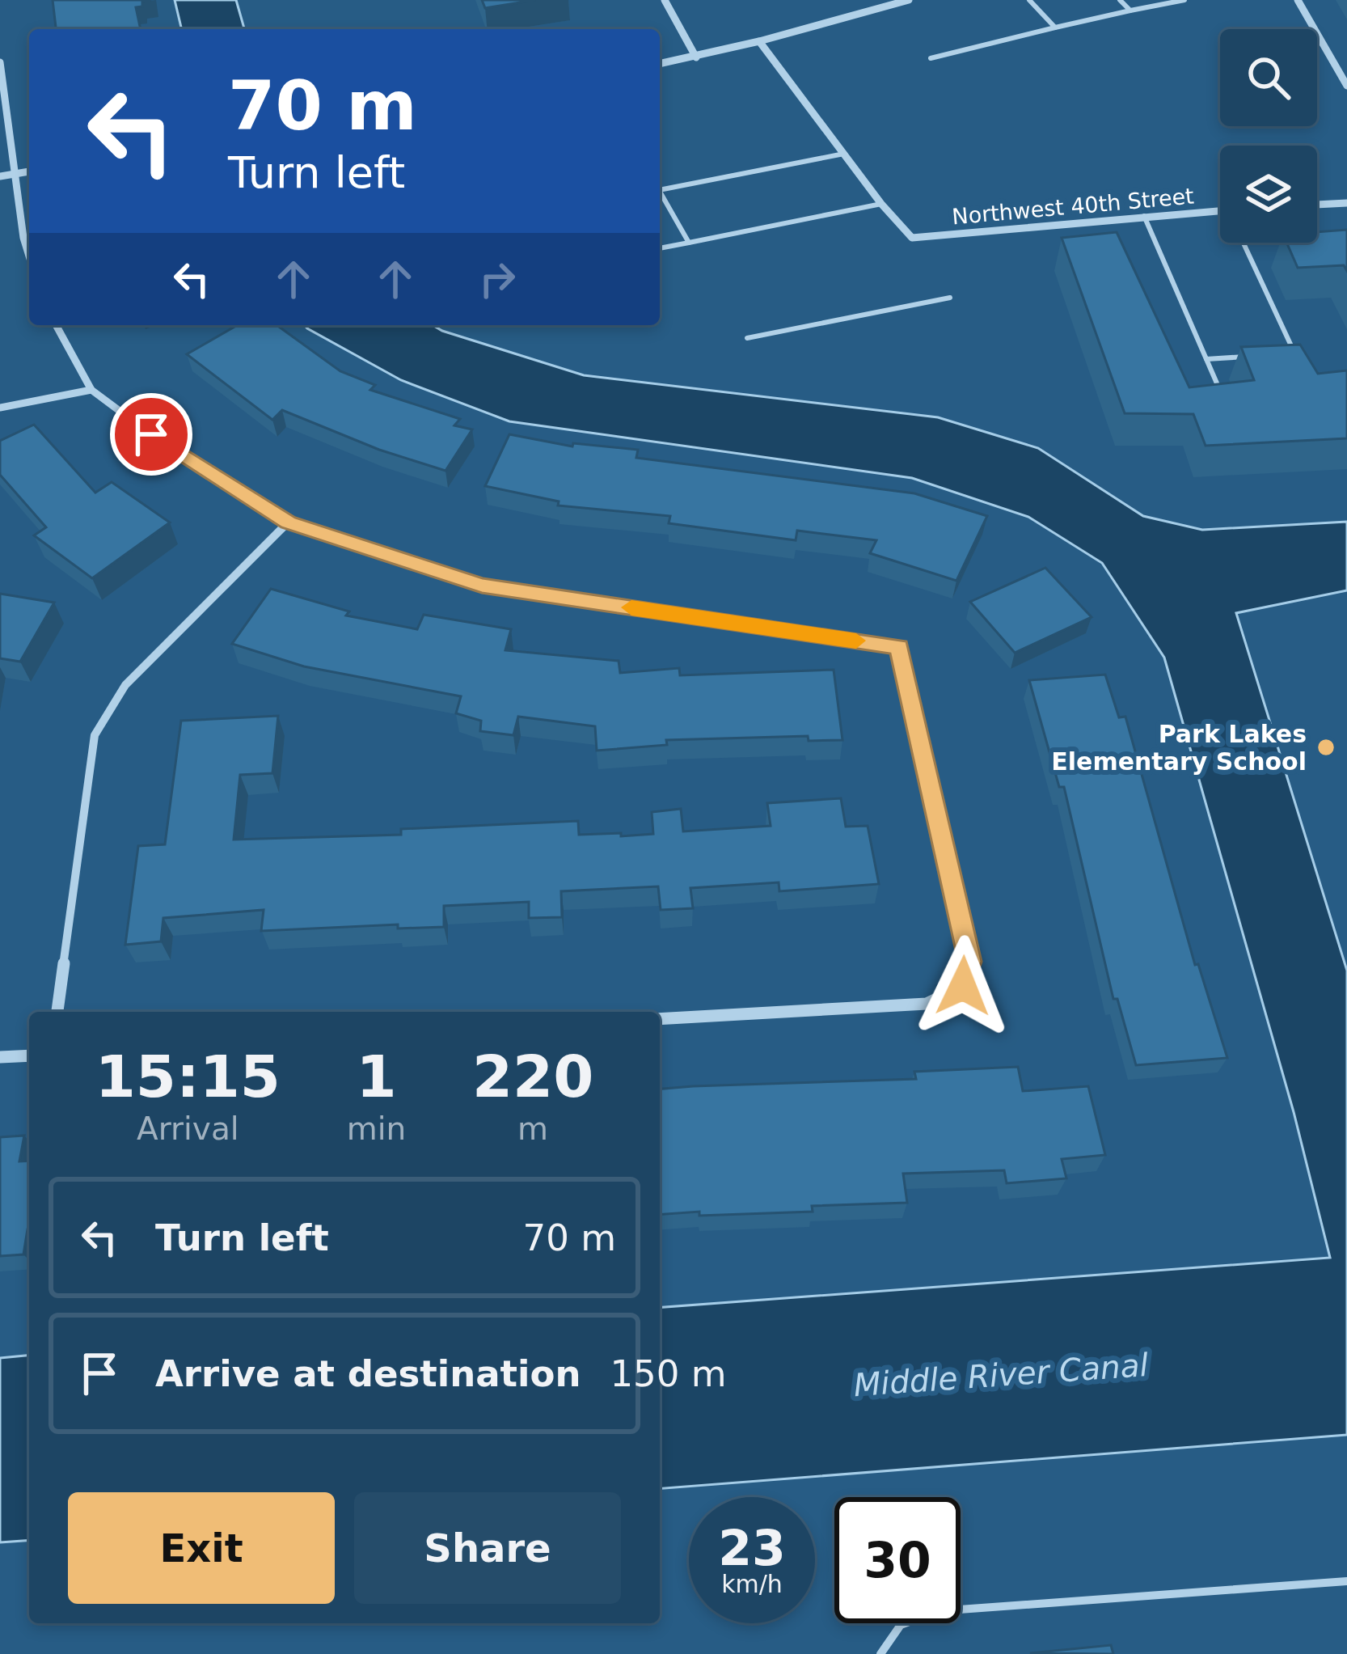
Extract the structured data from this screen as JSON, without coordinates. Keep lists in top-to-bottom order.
{
  "streets": {
    "street": ["Northwest 40th Street"]
  },
  "water": ["Middle River Canal"],
  "places": ["Park Lakes Elementary School"],
  "page": {
    "turn": ["70 m", "Turn left"],
    "eta": [
      "15:15",
      "Arrival",
      "1",
      "min",
      "220",
      "m"
    ],
    "list": [
      {
        "name": "Turn left",
        "value": "70 m"
      },
      {
        "name": "Arrive at destination",
        "value": "150 m"
      }
    ],
    "buttons": ["Exit", "Share"],
    "speed": "23 km/h",
    "limit": "30"
  }
}
